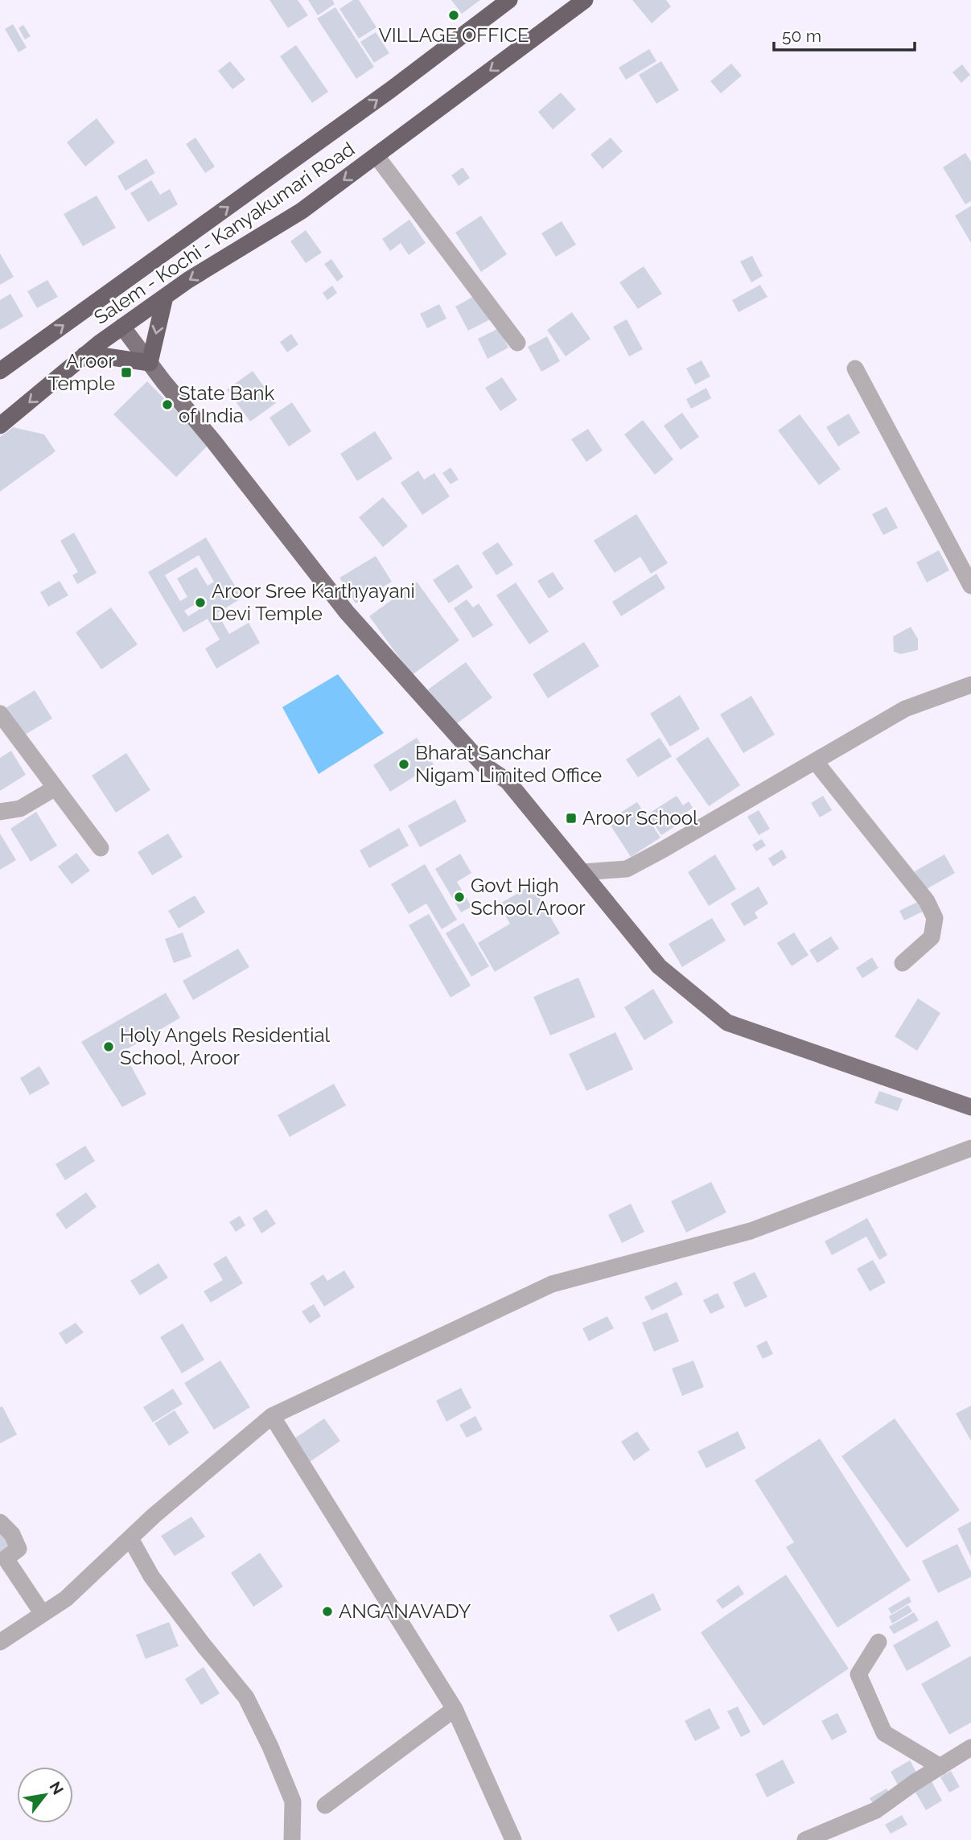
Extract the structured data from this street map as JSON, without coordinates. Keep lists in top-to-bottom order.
{
  "streets": {
    "highway": ["Salem - Kochi - Kanyakumari Road"]
  },
  "places": {
    "other": [
      "VILLAGE OFFICE",
      "State Bank of India",
      "Aroor Sree Karthyayani Devi Temple",
      "Bharat Sanchar Nigam Limited Office",
      "Govt High School Aroor",
      "Holy Angels Residential School, Aroor",
      "ANGANAVADY"
    ],
    "transit": ["Aroor Temple", "Aroor School"]
  },
  "scale_bar": "50 m",
  "north": "top right"
}
